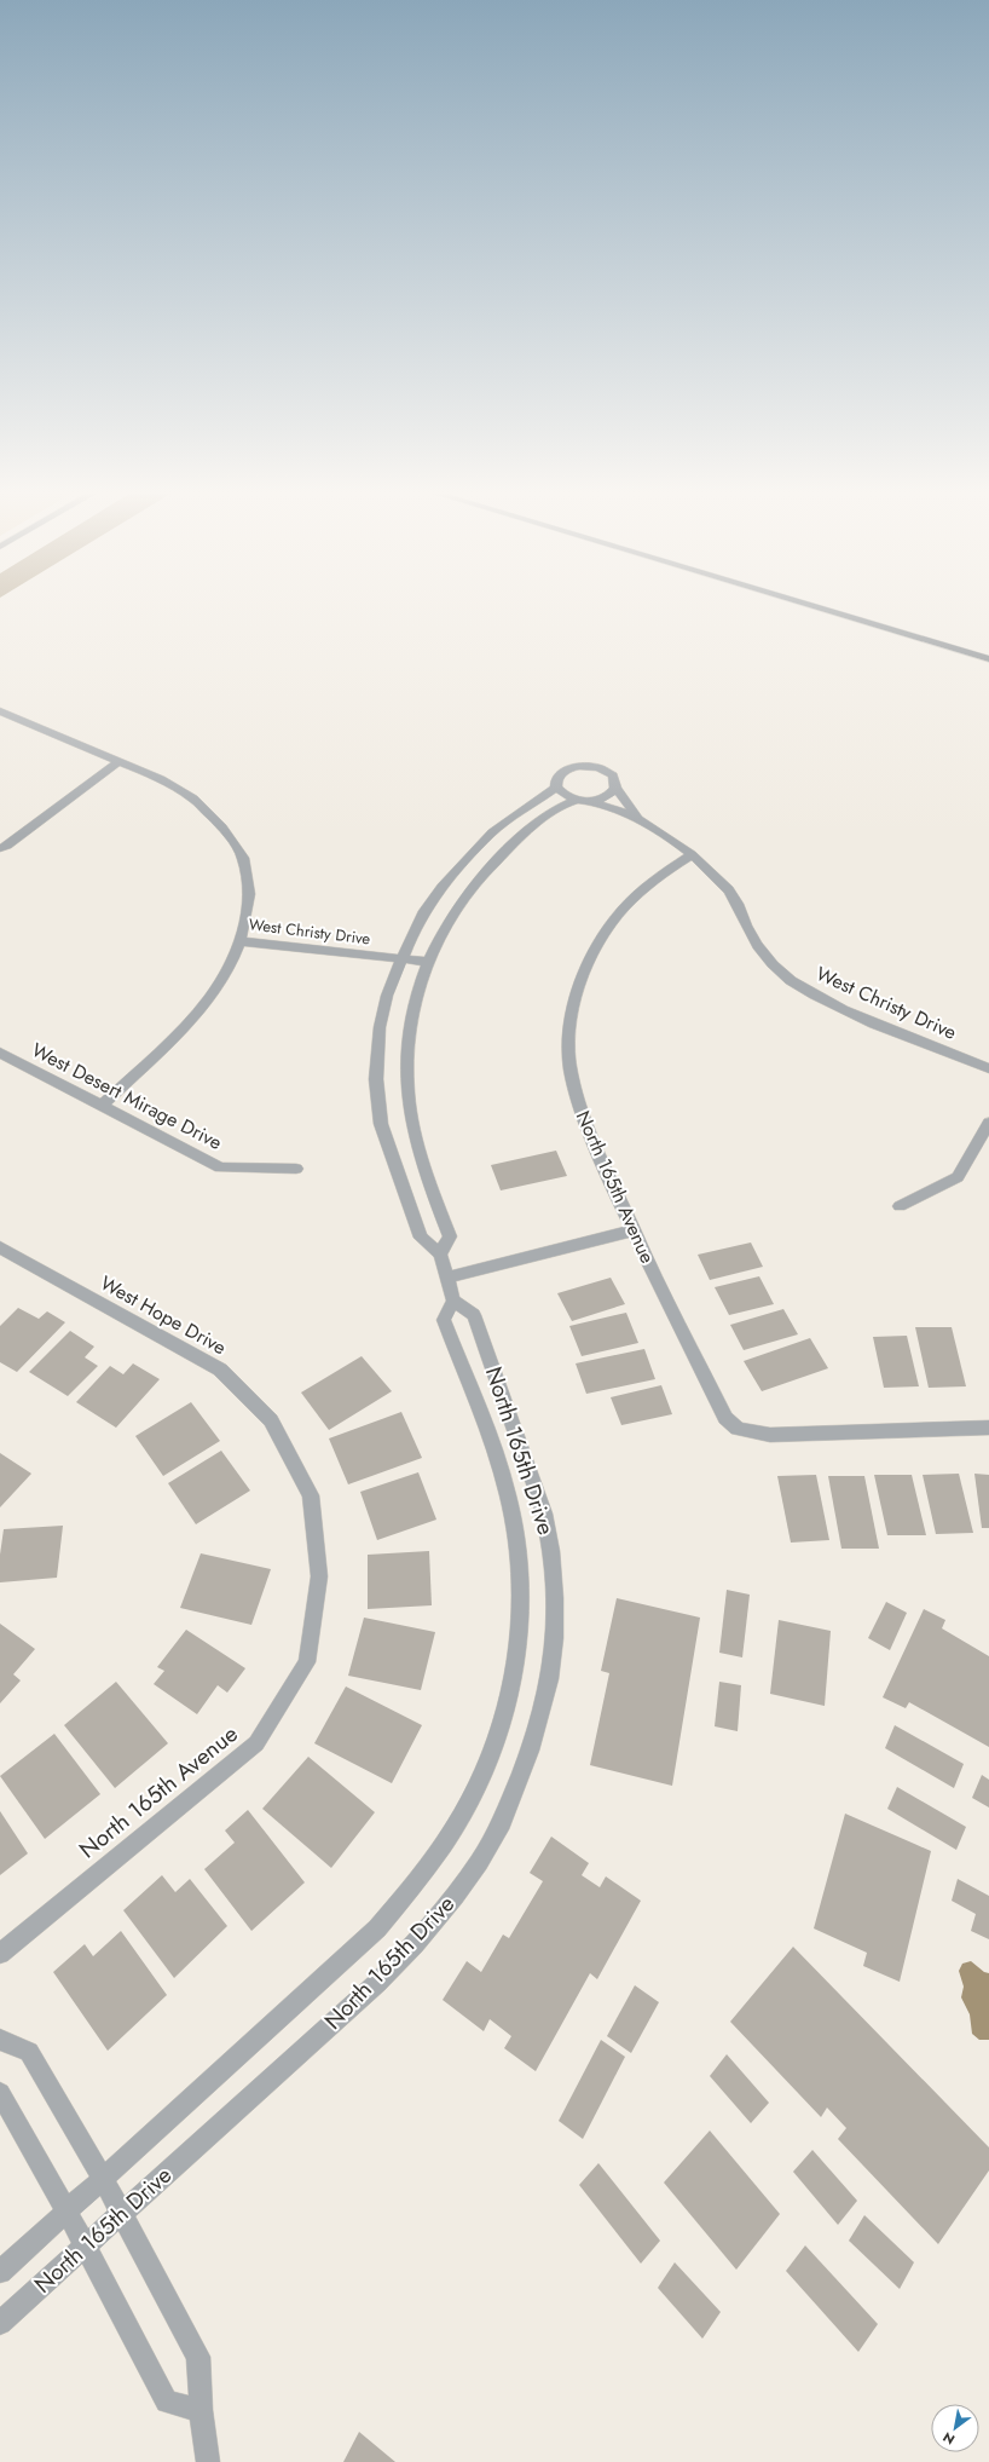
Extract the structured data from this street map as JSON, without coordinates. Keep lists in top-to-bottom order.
{
  "streets": {
    "street": [
      "West Christy Drive",
      "West Desert Mirage Drive",
      "North 165th Avenue",
      "West Hope Drive",
      "North 165th Drive"
    ]
  },
  "crossings": [
    ["West Christy Drive", "North 165th Avenue"],
    ["North 165th Avenue", "West Hope Drive"]
  ],
  "north": "bottom left"
}
